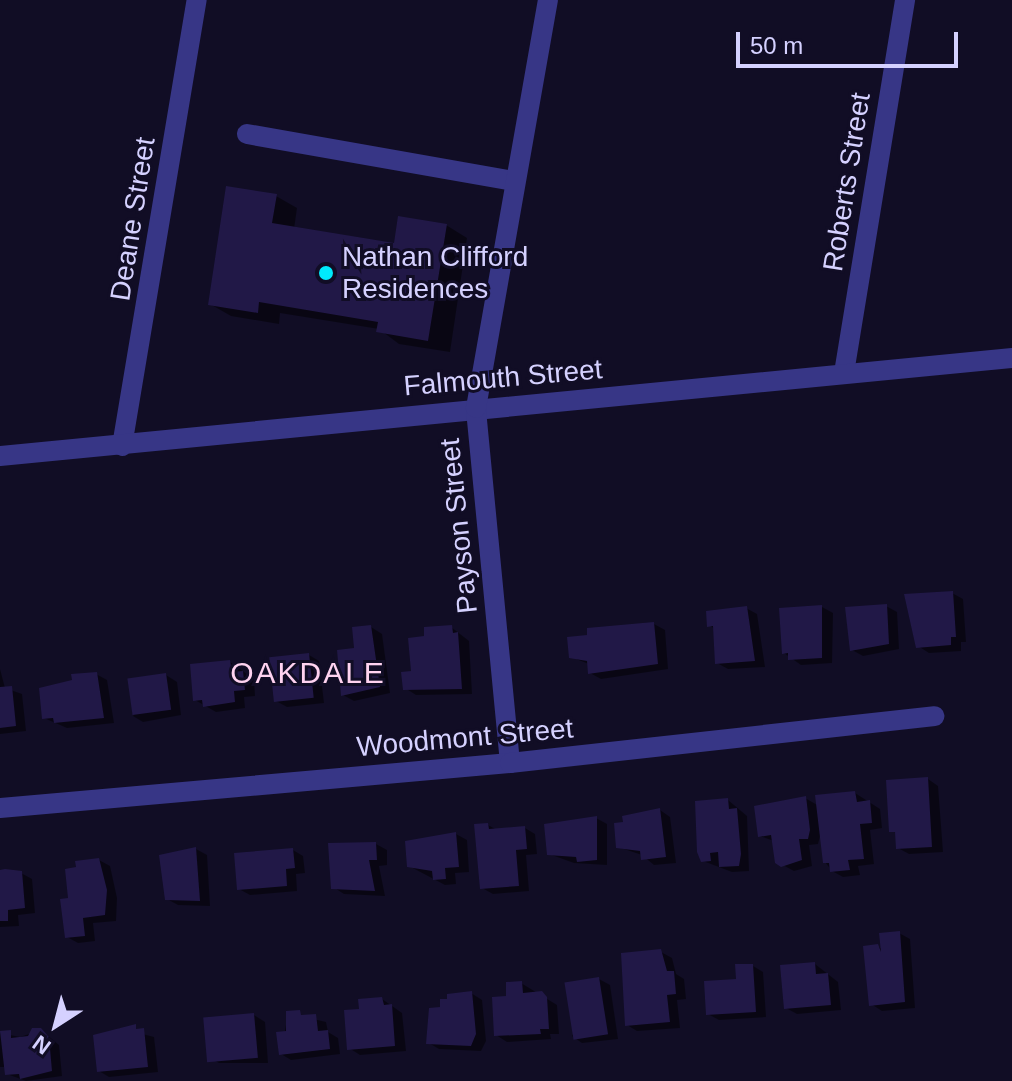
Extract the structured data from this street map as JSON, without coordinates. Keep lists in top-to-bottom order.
{
  "streets": {
    "street": [
      "Roberts Street",
      "Deane Street",
      "Falmouth Street",
      "Payson Street",
      "Woodmont Street"
    ]
  },
  "crossings": [
    ["Roberts Street", "Falmouth Street"],
    ["Deane Street", "Falmouth Street"],
    ["Falmouth Street", "Payson Street"],
    ["Payson Street", "Woodmont Street"]
  ],
  "districts": ["OAKDALE"],
  "places": ["Nathan Clifford Residences"],
  "scale_bar": "50 m",
  "north": "bottom left"
}
